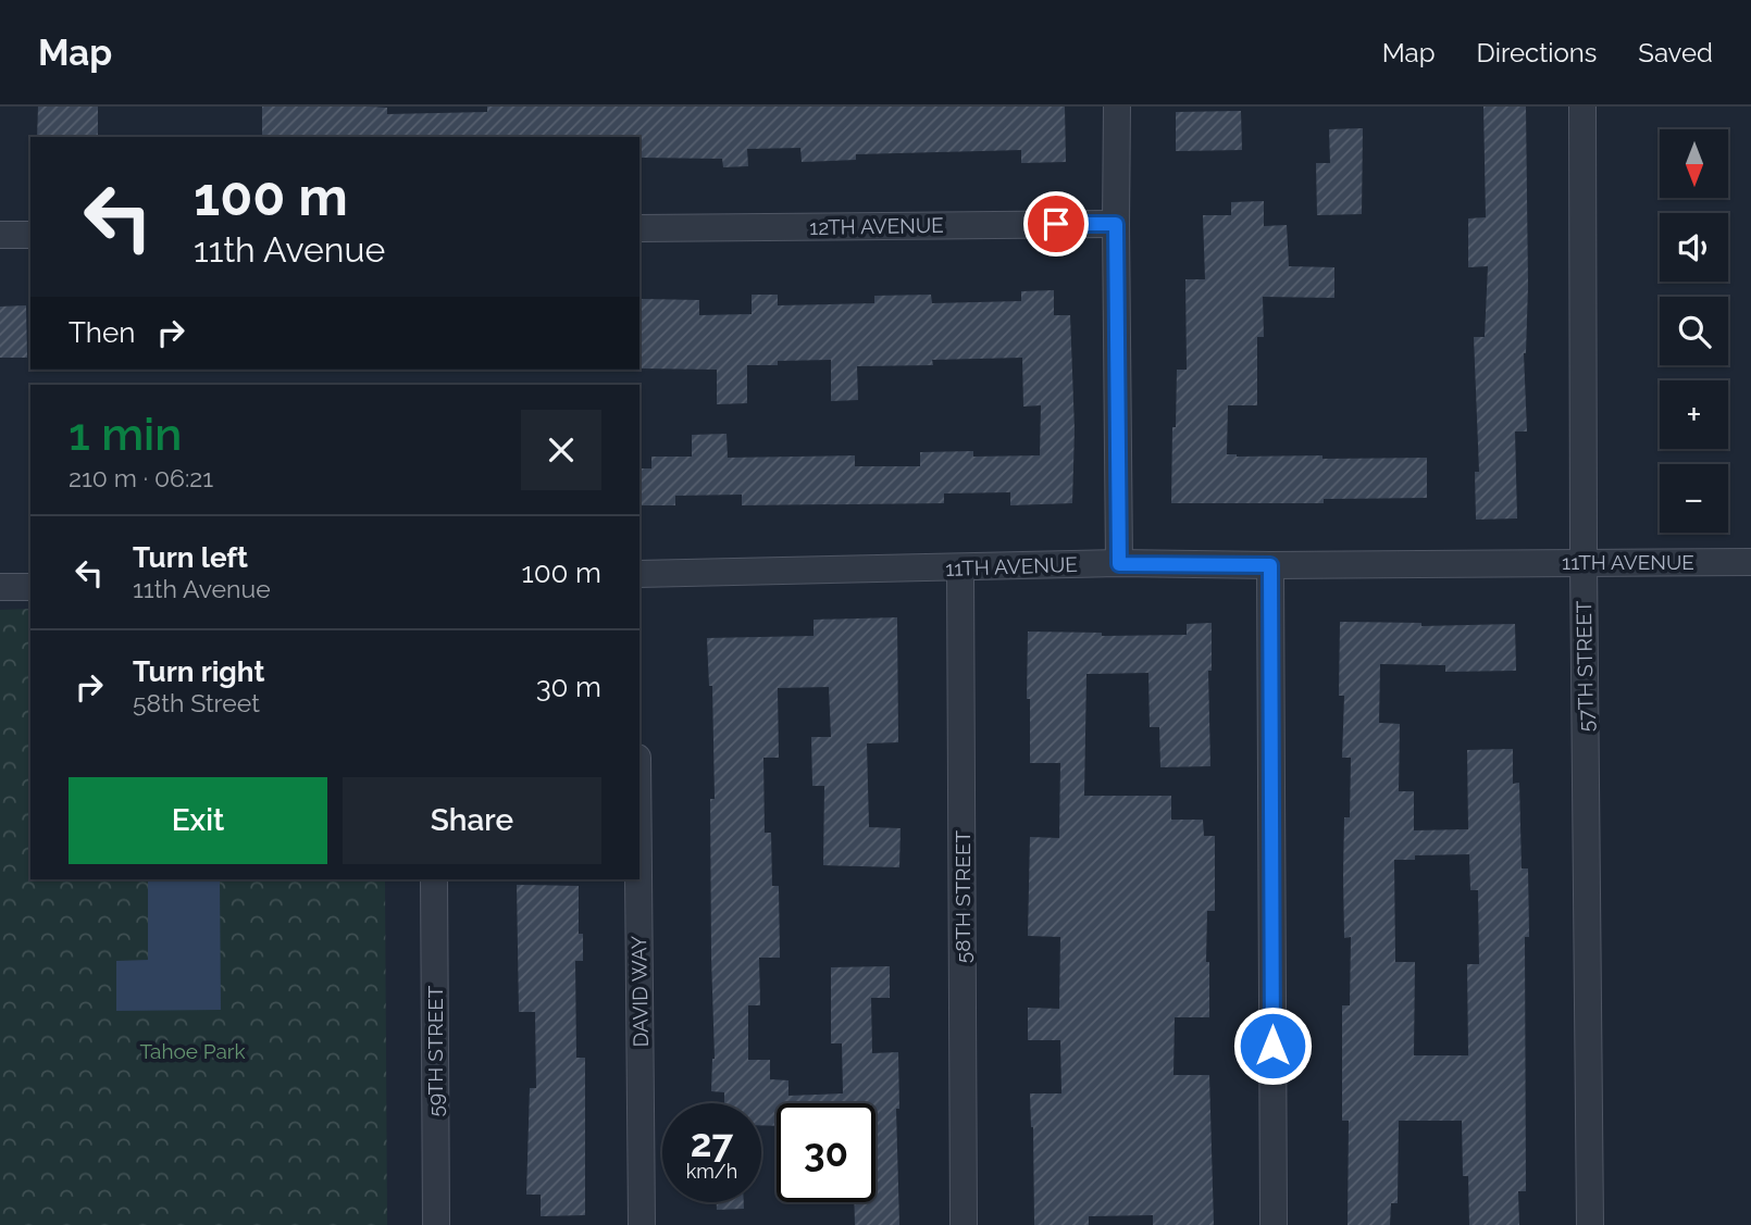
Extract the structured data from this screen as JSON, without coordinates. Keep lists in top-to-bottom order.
{
  "streets": {
    "street": [
      "12TH AVENUE",
      "11TH AVENUE",
      "57TH STREET",
      "58TH STREET",
      "DAVID WAY",
      "59TH STREET"
    ]
  },
  "crossings": [
    ["11TH AVENUE", "57TH STREET"],
    ["11TH AVENUE", "58TH STREET"]
  ],
  "parks": ["Tahoe Park"],
  "north": "bottom",
  "page": {
    "header": "Map",
    "nav": ["Map", "Directions", "Saved"],
    "map_buttons": ["+", "−"],
    "turn": ["100 m", "11th Avenue"],
    "then": "Then",
    "heading": ["1 min", "210 m · 06:21"],
    "list": [
      {
        "name": "Turn left",
        "note": "11th Avenue",
        "value": "100 m"
      },
      {
        "name": "Turn right",
        "note": "58th Street",
        "value": "30 m"
      }
    ],
    "buttons": ["Exit", "Share"],
    "speed": "27 km/h",
    "limit": "30"
  }
}
